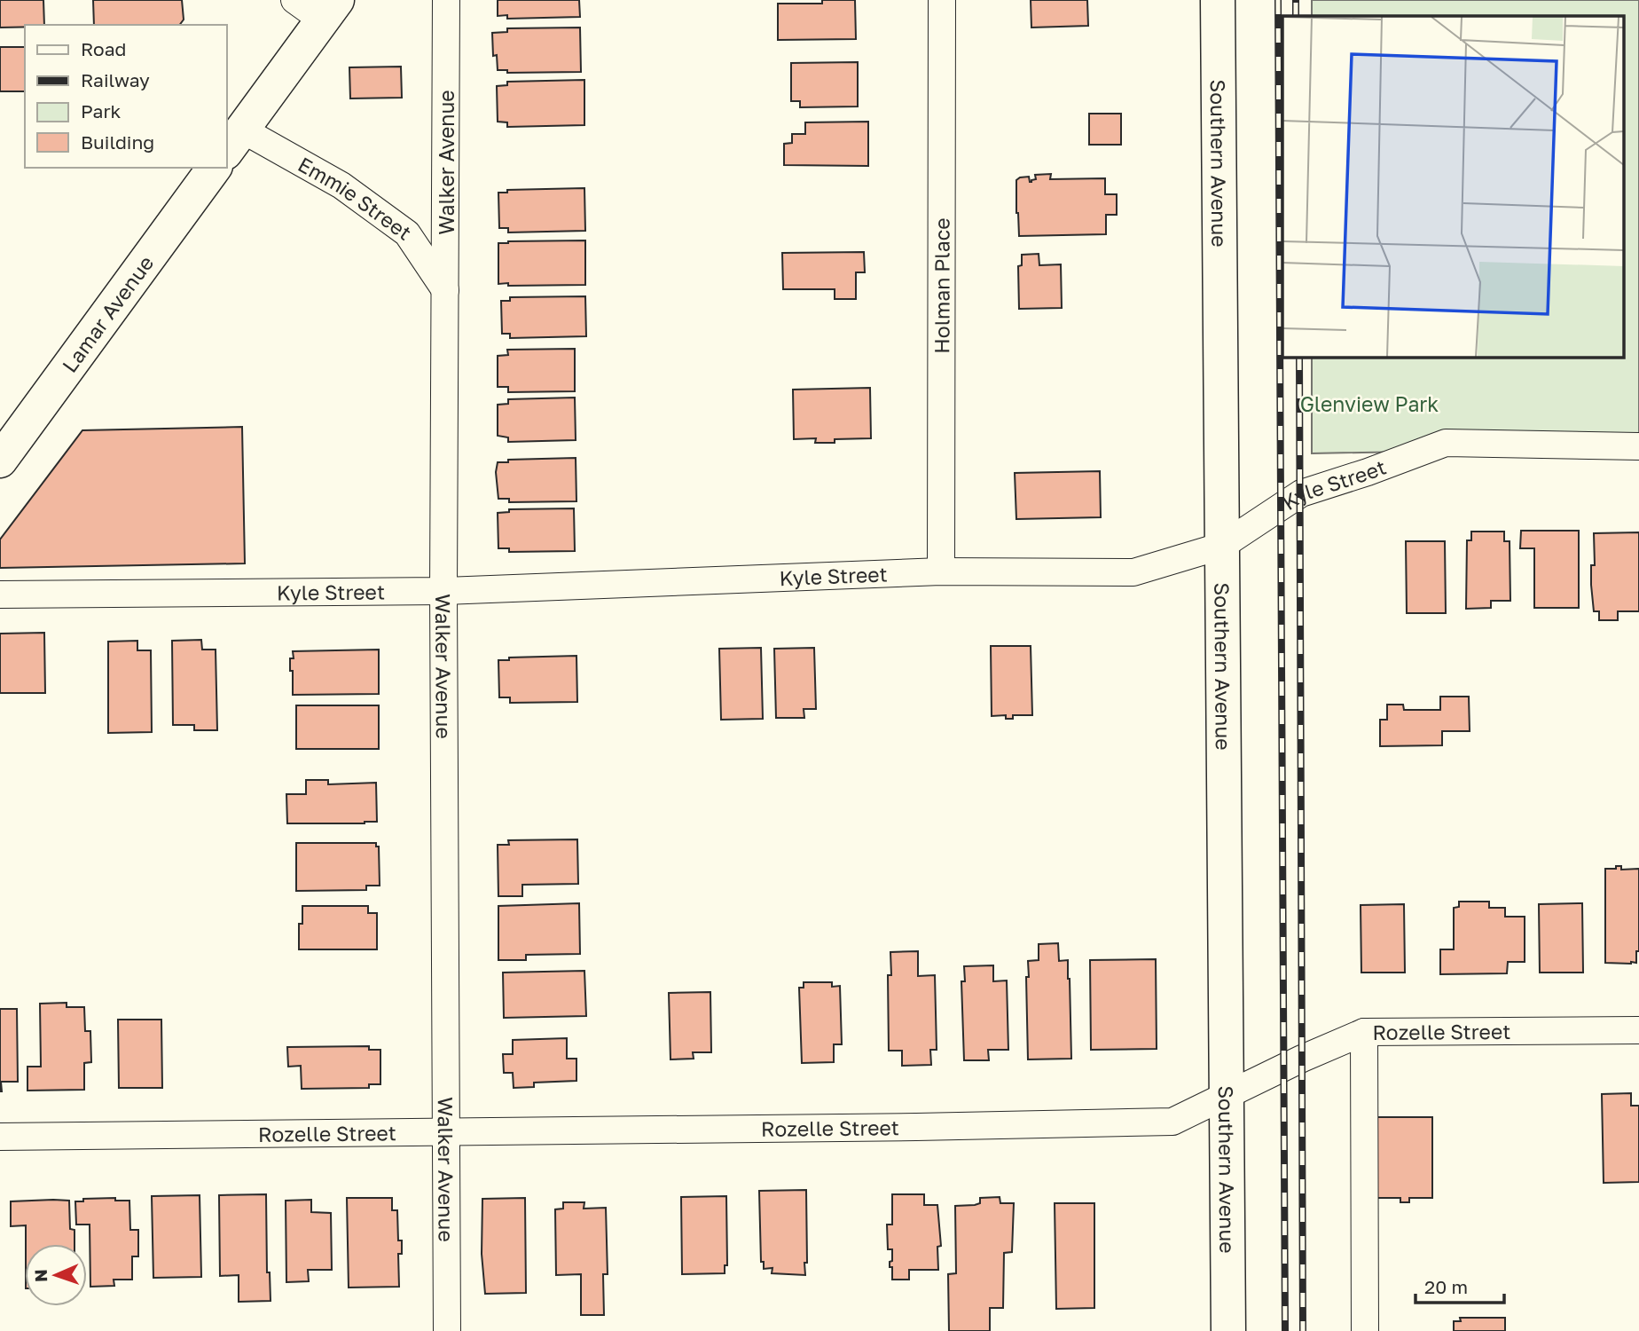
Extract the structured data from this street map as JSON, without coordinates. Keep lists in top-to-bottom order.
{
  "streets": {
    "main road": ["Southern Avenue", "Lamar Avenue"],
    "street": [
      "Walker Avenue",
      "Emmie Street",
      "Holman Place",
      "Kyle Street",
      "Rozelle Street"
    ]
  },
  "crossings": [
    ["Walker Avenue", "Emmie Street"],
    ["Walker Avenue", "Kyle Street"],
    ["Walker Avenue", "Rozelle Street"],
    ["Southern Avenue", "Kyle Street"],
    ["Southern Avenue", "Rozelle Street"],
    ["Holman Place", "Kyle Street"]
  ],
  "parks": ["Glenview Park"],
  "legend": [
    "Road",
    "Railway",
    "Park",
    "Building"
  ],
  "scale_bar": "20 m",
  "north": "left"
}
